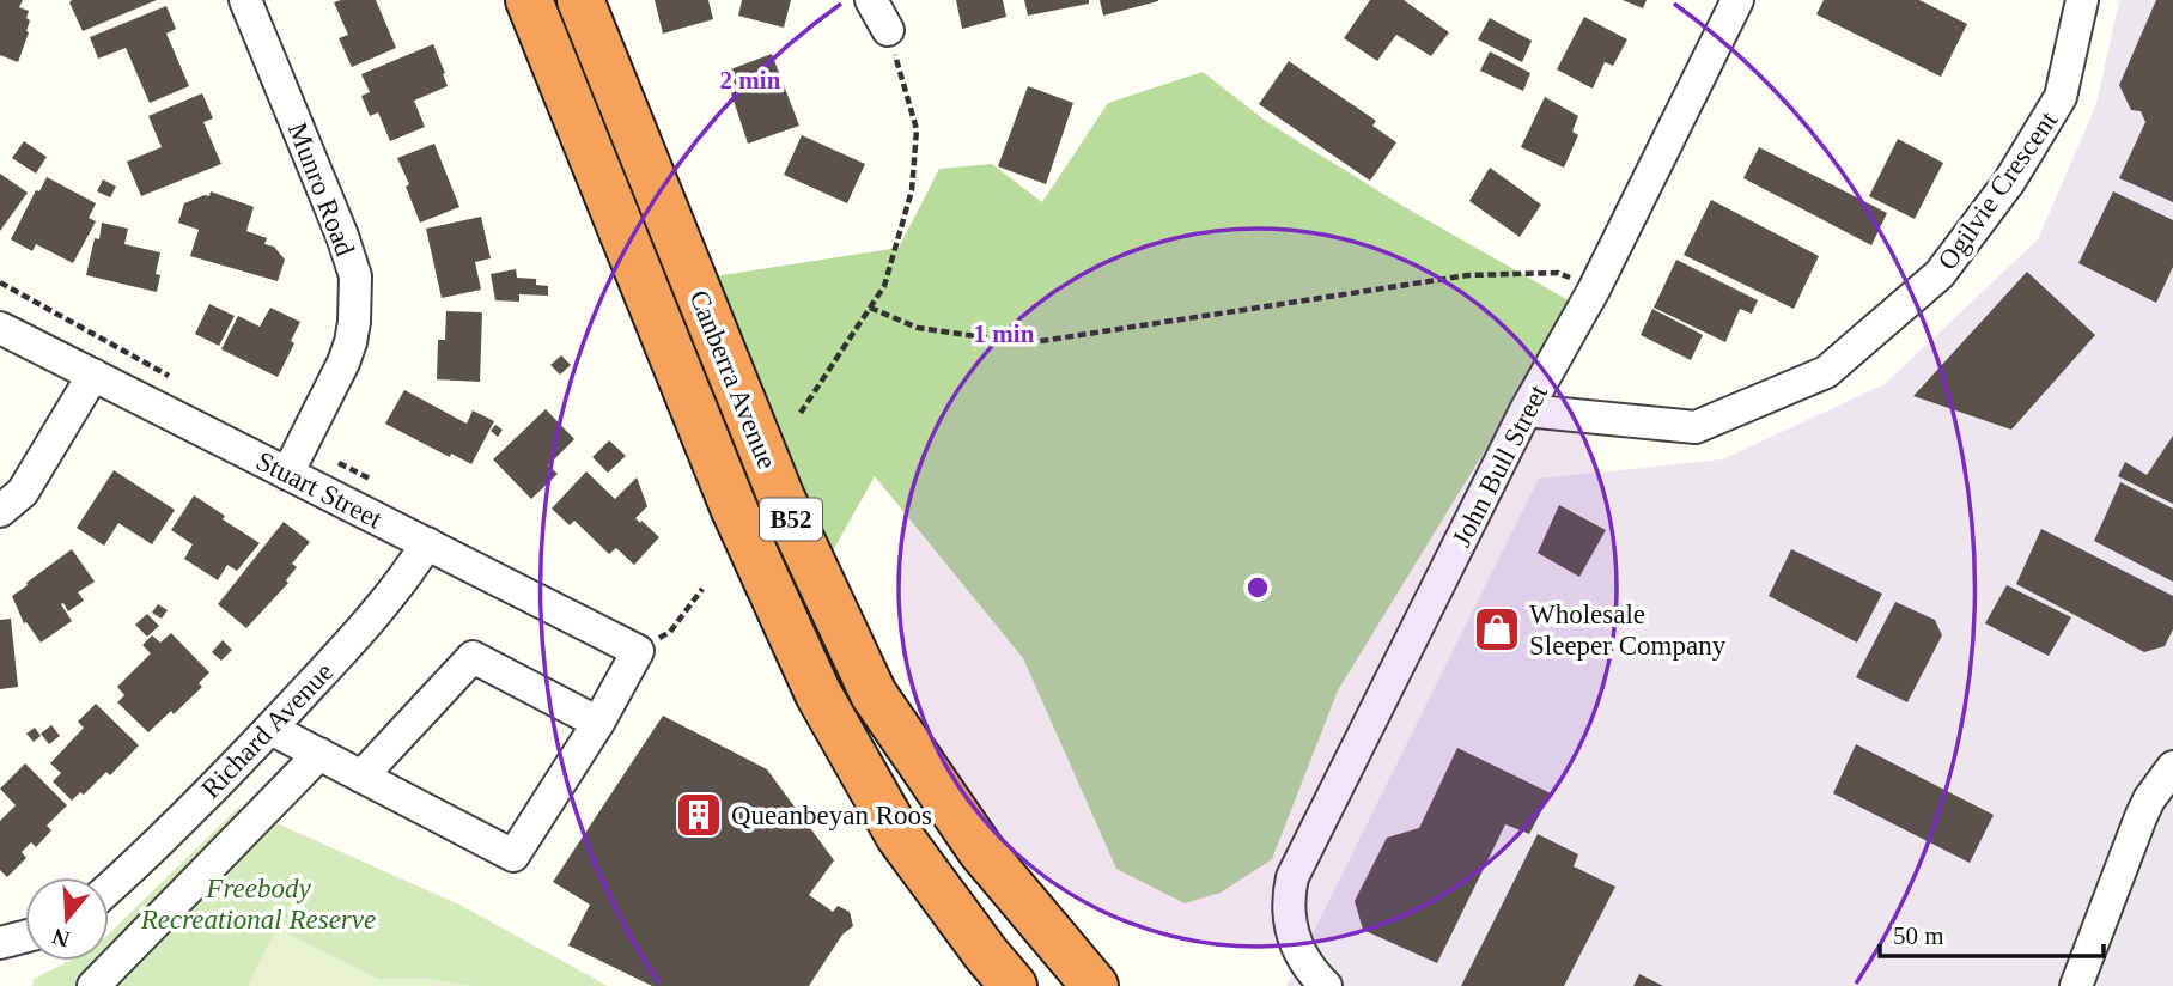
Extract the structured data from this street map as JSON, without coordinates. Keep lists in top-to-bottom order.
{
  "streets": {
    "highway": ["Canberra Avenue", "B52"],
    "street": [
      "Munro Road",
      "Ogilvie Crescent",
      "John Bull Street",
      "Stuart Street",
      "Richard Avenue"
    ]
  },
  "crossings": [
    ["Munro Road", "Stuart Street"],
    ["Ogilvie Crescent", "John Bull Street"],
    ["Stuart Street", "Richard Avenue"]
  ],
  "parks": ["Freebody Recreational Reserve"],
  "places": {
    "shop": ["Wholesale Sleeper Company"],
    "building": ["Queanbeyan Roos"]
  },
  "scale_bar": "50 m",
  "north": "bottom",
  "rings": ["2 min", "1 min"]
}
